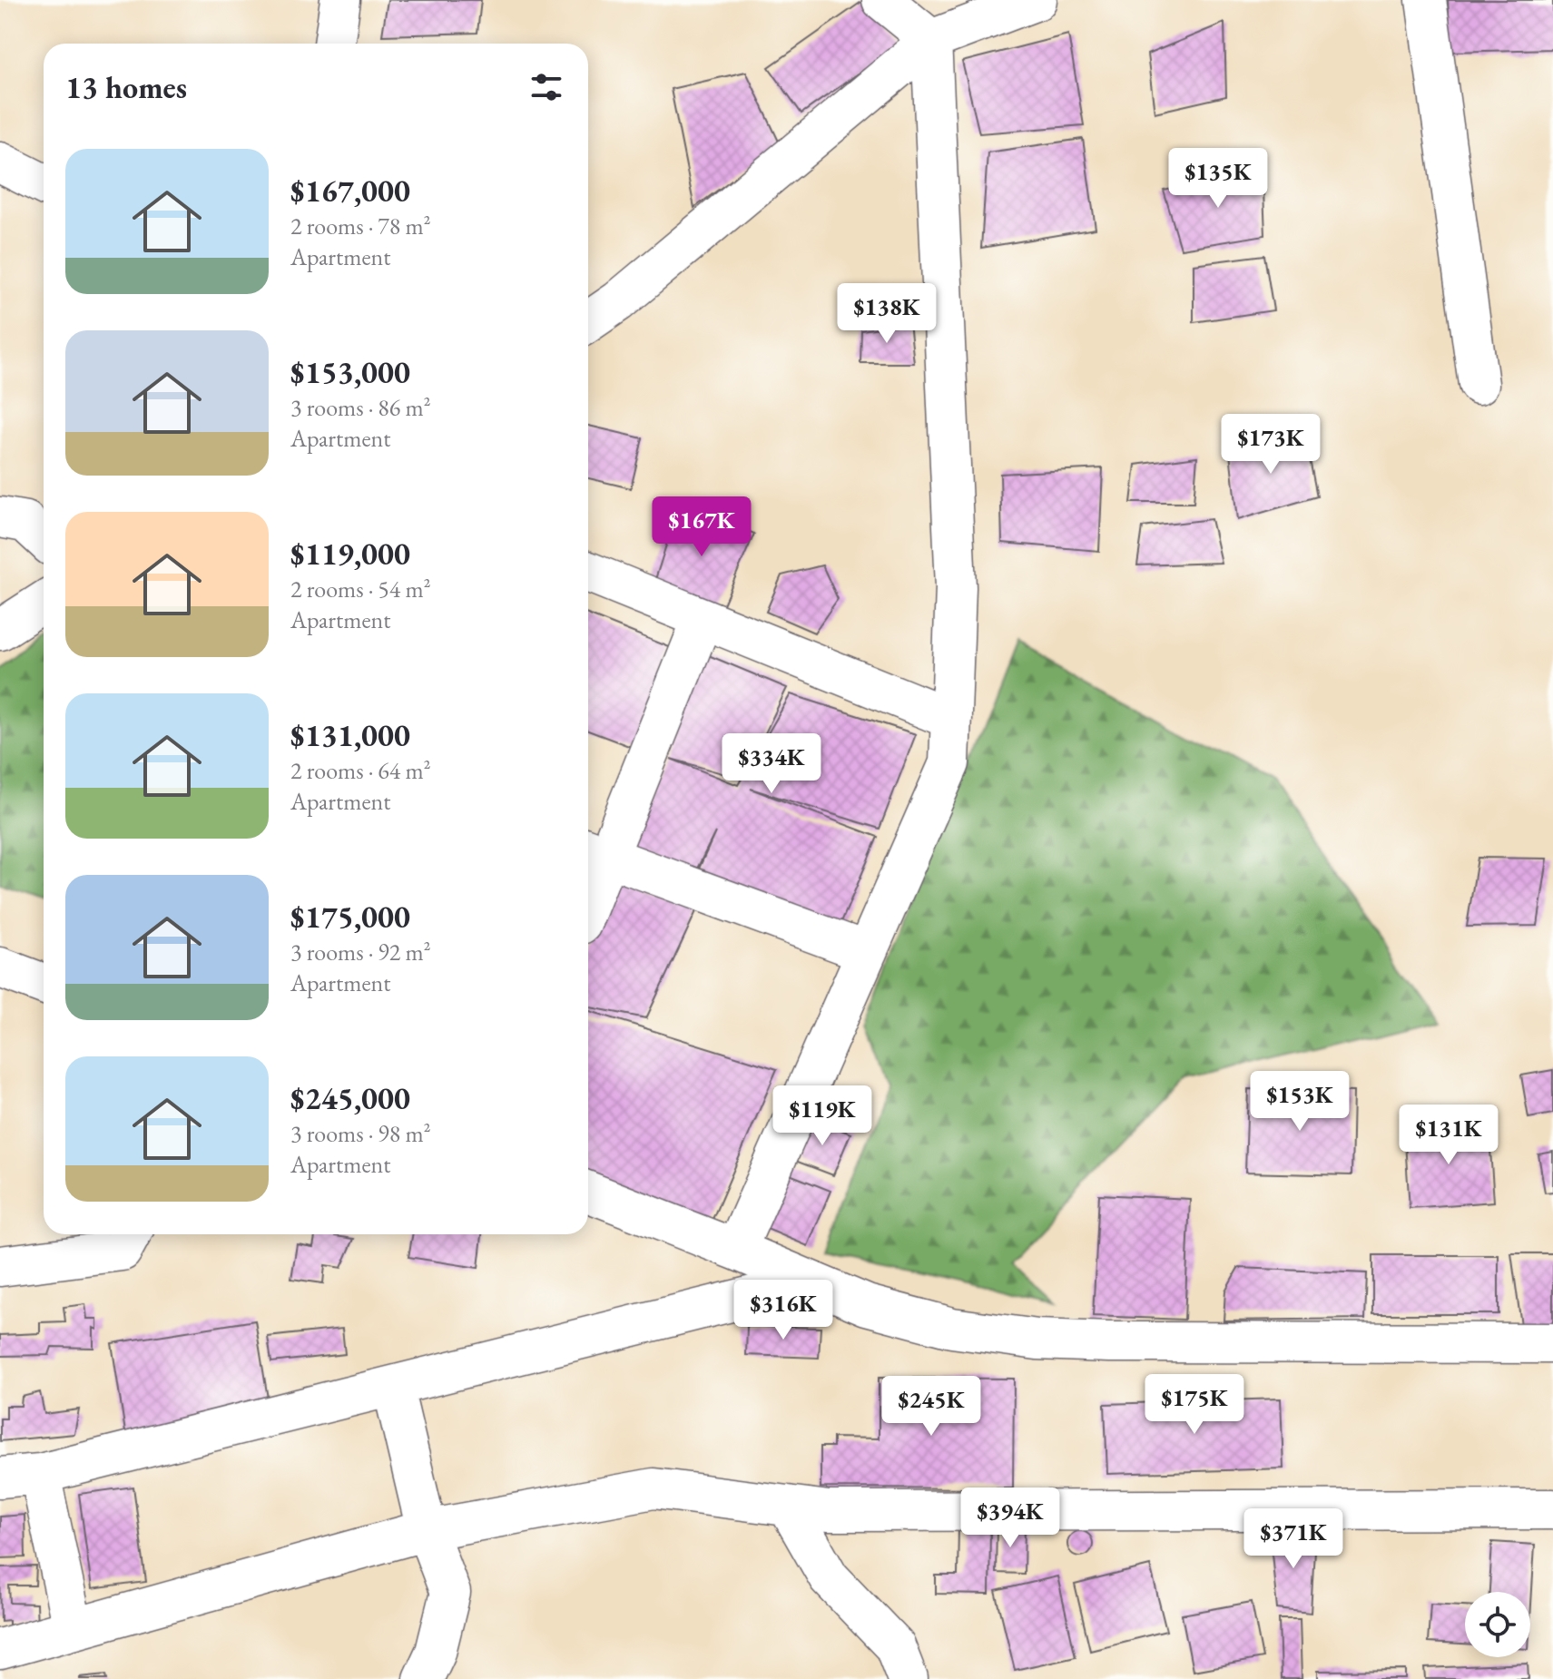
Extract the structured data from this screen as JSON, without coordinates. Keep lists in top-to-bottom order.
{
  "page": {
    "heading": "13 homes",
    "list": [
      {
        "name": "$167,000",
        "note": "2 rooms · 78 m² · Apartment"
      },
      {
        "name": "$153,000",
        "note": "3 rooms · 86 m² · Apartment"
      },
      {
        "name": "$119,000",
        "note": "2 rooms · 54 m² · Apartment"
      },
      {
        "name": "$131,000",
        "note": "2 rooms · 64 m² · Apartment"
      },
      {
        "name": "$175,000",
        "note": "3 rooms · 92 m² · Apartment"
      },
      {
        "name": "$245,000",
        "note": "3 rooms · 98 m² · Apartment"
      }
    ],
    "price": [
      "$135K",
      "$138K",
      "$173K",
      "$167K",
      "$334K",
      "$153K",
      "$119K",
      "$131K",
      "$316K",
      "$175K",
      "$245K",
      "$394K",
      "$371K"
    ]
  }
}
